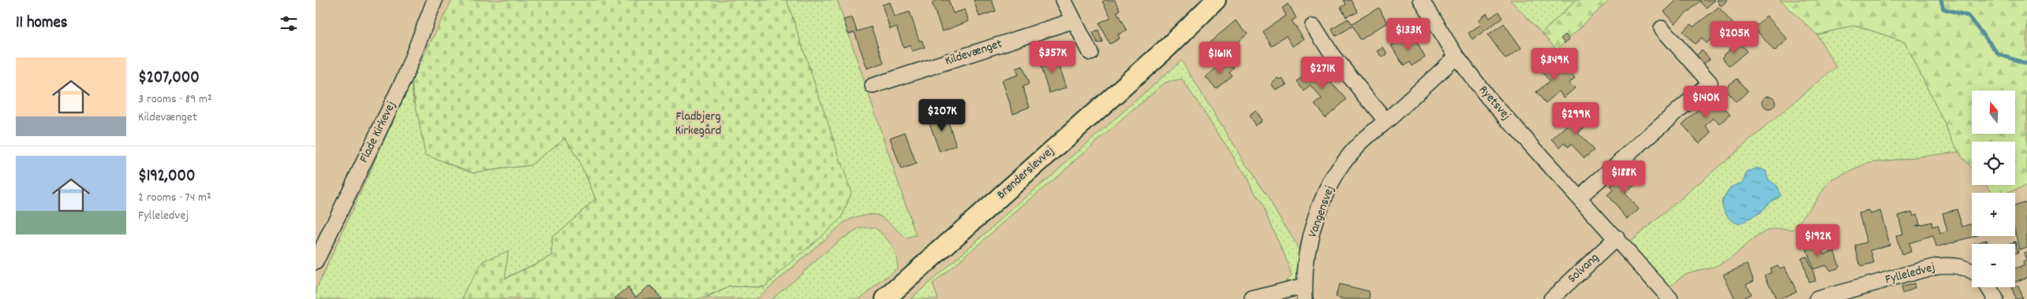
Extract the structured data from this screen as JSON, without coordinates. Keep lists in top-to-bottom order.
{
  "streets": {
    "main road": ["Brønderslevvej"],
    "street": [
      "Kildevænget",
      "Ryetsvej",
      "Flade Kirkevej",
      "Vangensvej",
      "Solvang",
      "Fylleledvej"
    ]
  },
  "crossings": [
    ["Ryetsvej", "Vangensvej"],
    ["Ryetsvej", "Solvang"]
  ],
  "parks": ["Fladbjerg Kirkegård"],
  "north": "top",
  "page": {
    "heading": "11 homes",
    "price": [
      "$133K",
      "$205K",
      "$357K",
      "$161K",
      "$349K",
      "$271K",
      "$140K",
      "$207K",
      "$299K",
      "$188K",
      "$192K"
    ],
    "list": [
      {
        "name": "$207,000",
        "note": "3 rooms · 89 m² · Kildevænget"
      },
      {
        "name": "$192,000",
        "note": "2 rooms · 74 m² · Fylleledvej"
      }
    ],
    "map_buttons": ["+", "−"]
  }
}
